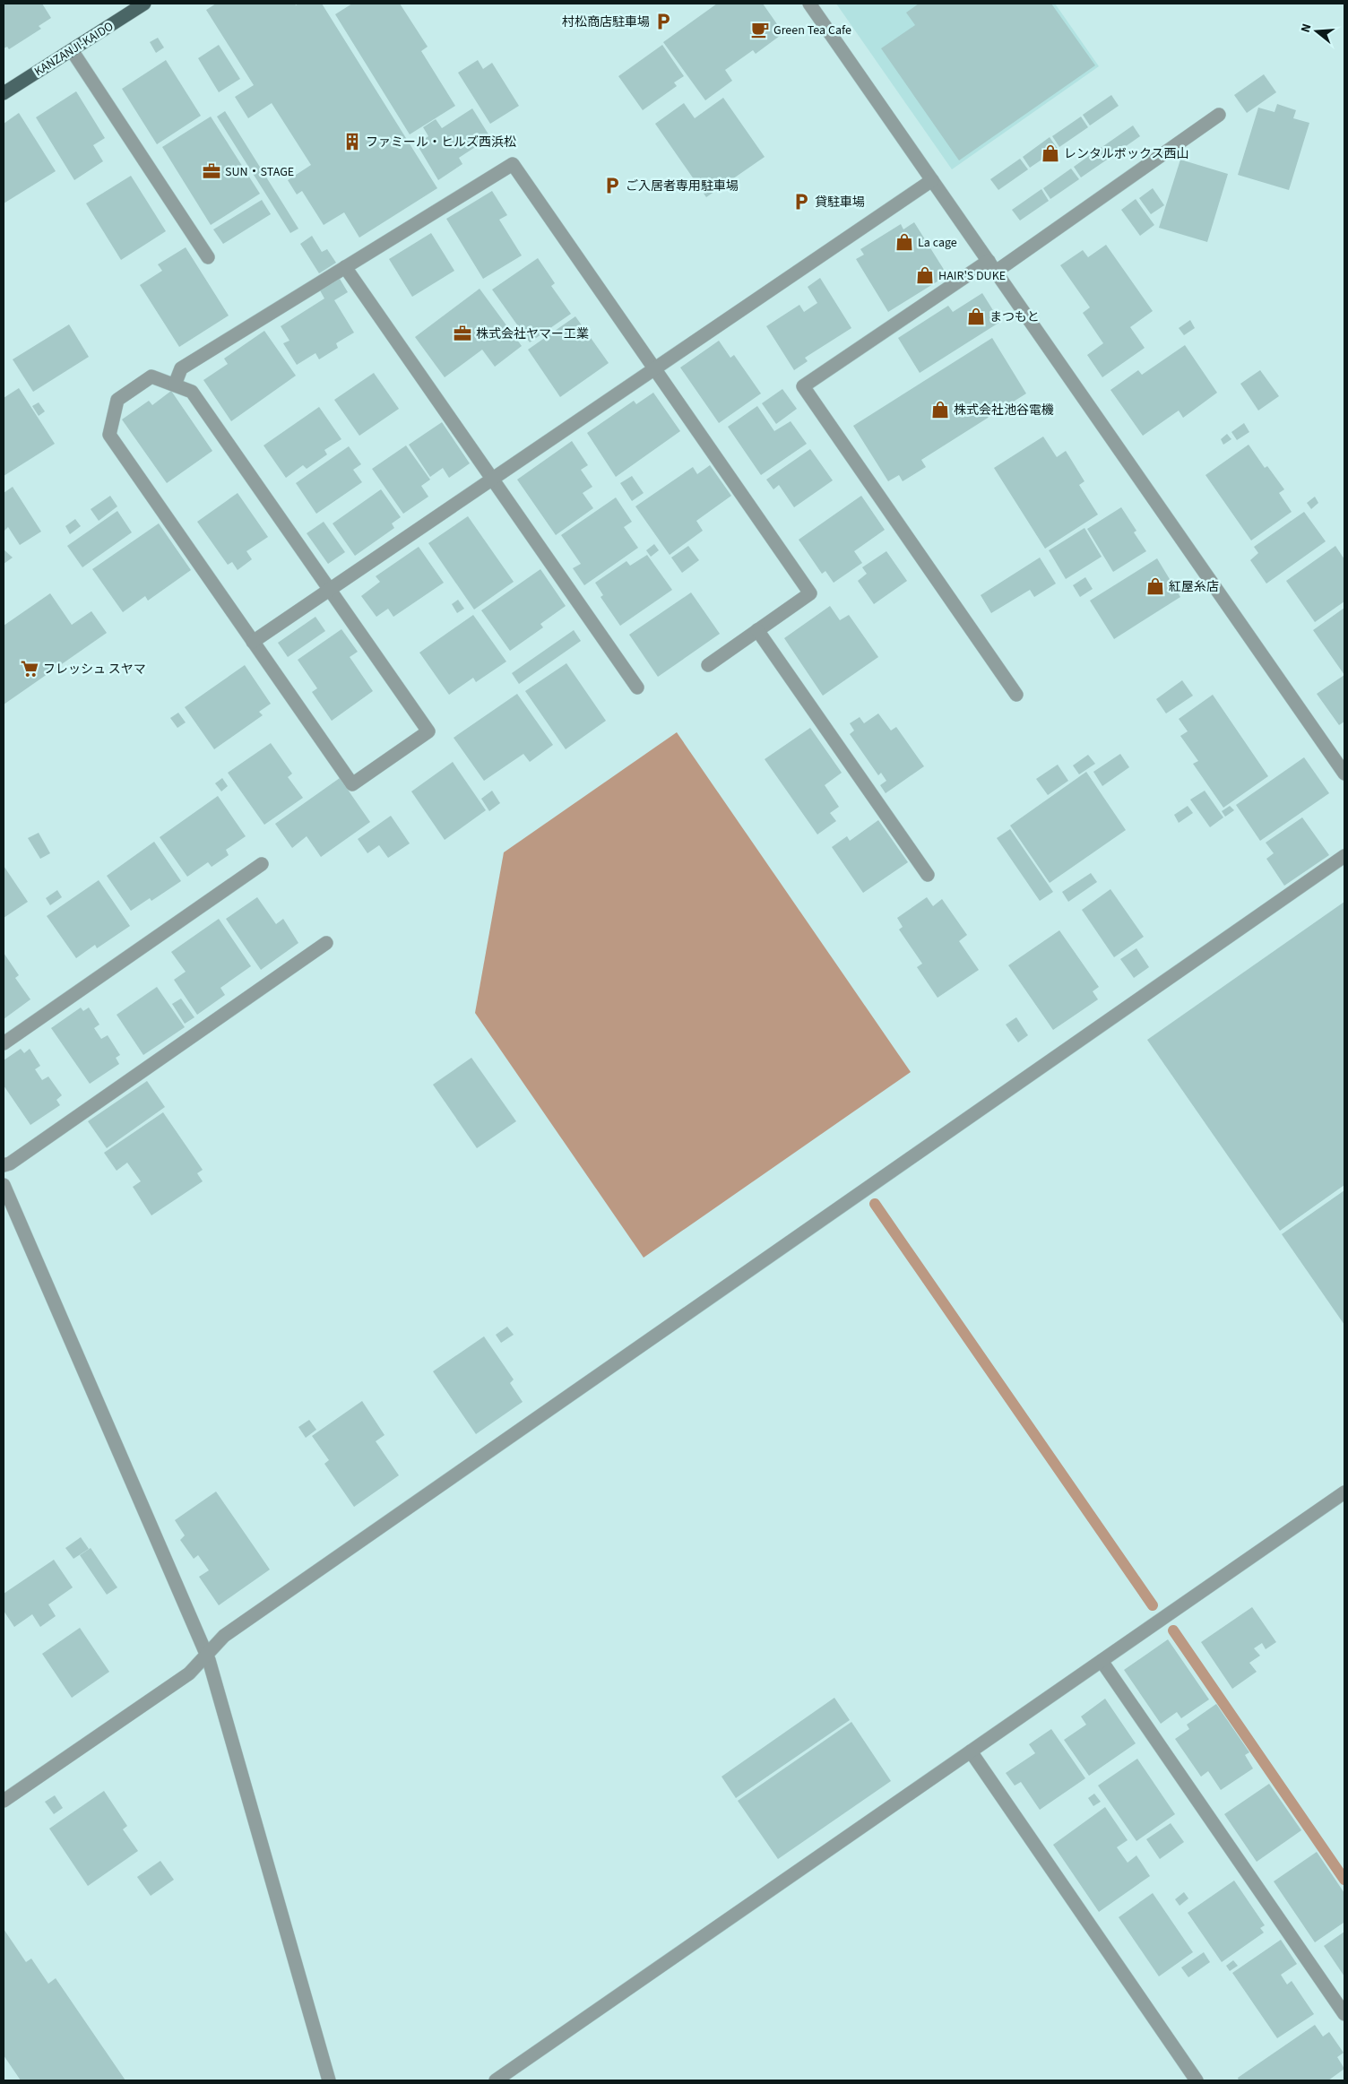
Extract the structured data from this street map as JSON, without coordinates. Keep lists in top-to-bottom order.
{
  "streets": {
    "main road": ["KANZANJI-KAIDO"]
  },
  "places": {
    "parking": ["村松商店駐車場", "ご入居者専用駐車場", "貸駐車場"],
    "cafe": ["Green Tea Cafe"],
    "building": ["ファミール・ヒルズ西浜松"],
    "shop": [
      "レンタルボックス西山",
      "La cage",
      "HAIR'S DUKE",
      "まつもと",
      "株式会社池谷電機",
      "紅屋糸店"
    ],
    "office": ["SUN・STAGE", "株式会社ヤマー工業"],
    "supermarket": ["フレッシュ スヤマ"]
  },
  "north": "left"
}
